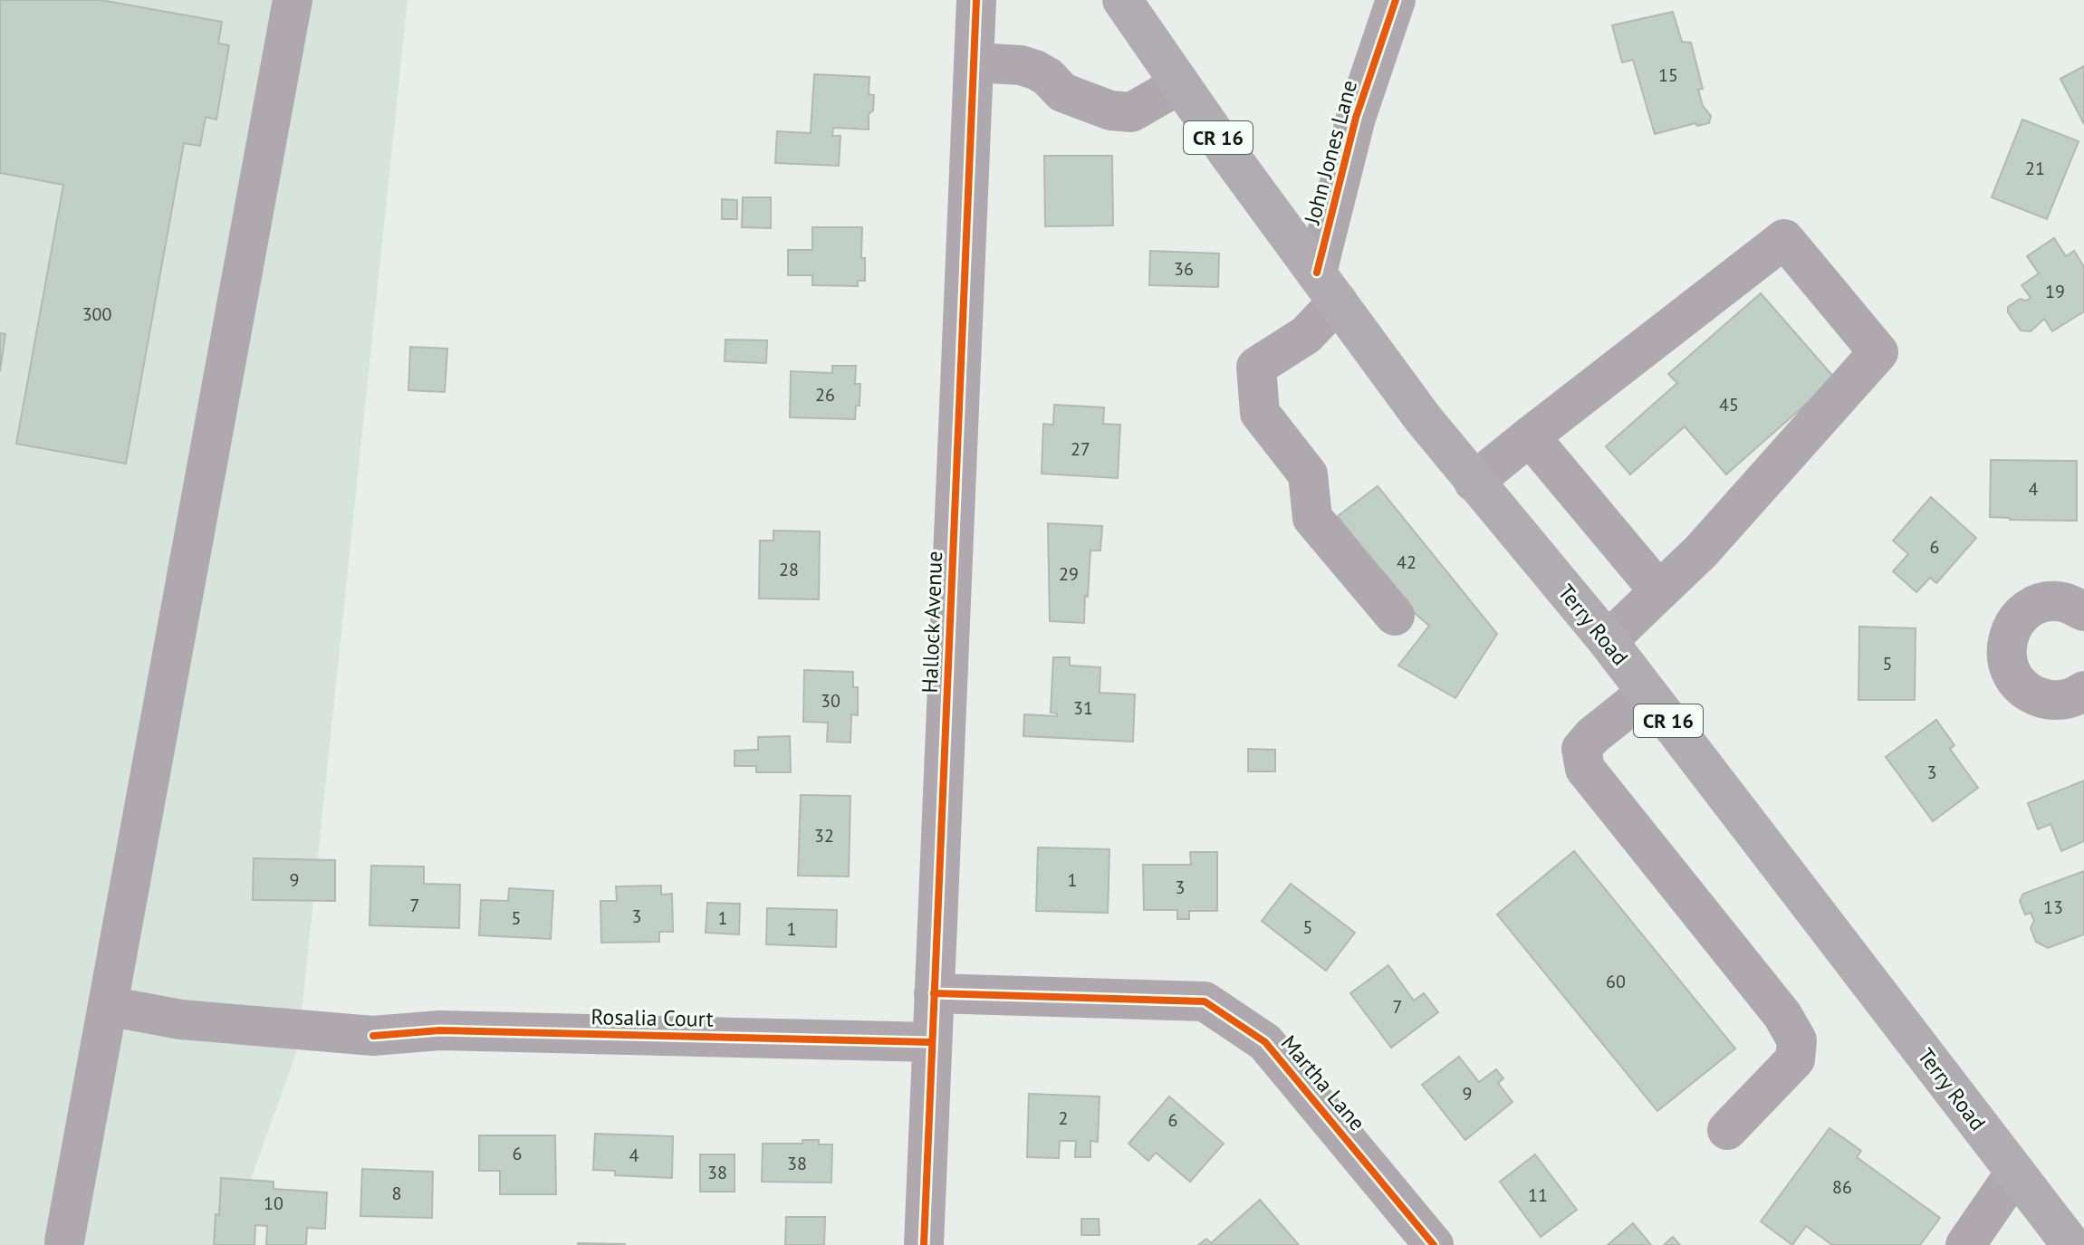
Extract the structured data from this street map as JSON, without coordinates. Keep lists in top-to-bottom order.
{
  "streets": {
    "main road": ["CR 16", "Terry Road"],
    "street": [
      "John Jones Lane",
      "Hallock Avenue",
      "Rosalia Court",
      "Martha Lane"
    ]
  },
  "crossings": [
    ["John Jones Lane", "Terry Road"],
    ["Hallock Avenue", "Rosalia Court"],
    ["Hallock Avenue", "Martha Lane"]
  ],
  "house_numbers": [
    "15",
    "21",
    "36",
    "19",
    "300",
    "26",
    "45",
    "27",
    "4",
    "6",
    "42",
    "28",
    "29",
    "5",
    "30",
    "31",
    "3",
    "32",
    "9",
    "1",
    "3",
    "7",
    "13",
    "3",
    "5",
    "1",
    "5",
    "1",
    "60",
    "7",
    "9",
    "2",
    "6",
    "6",
    "4",
    "38",
    "38",
    "86",
    "8",
    "11",
    "10"
  ]
}
